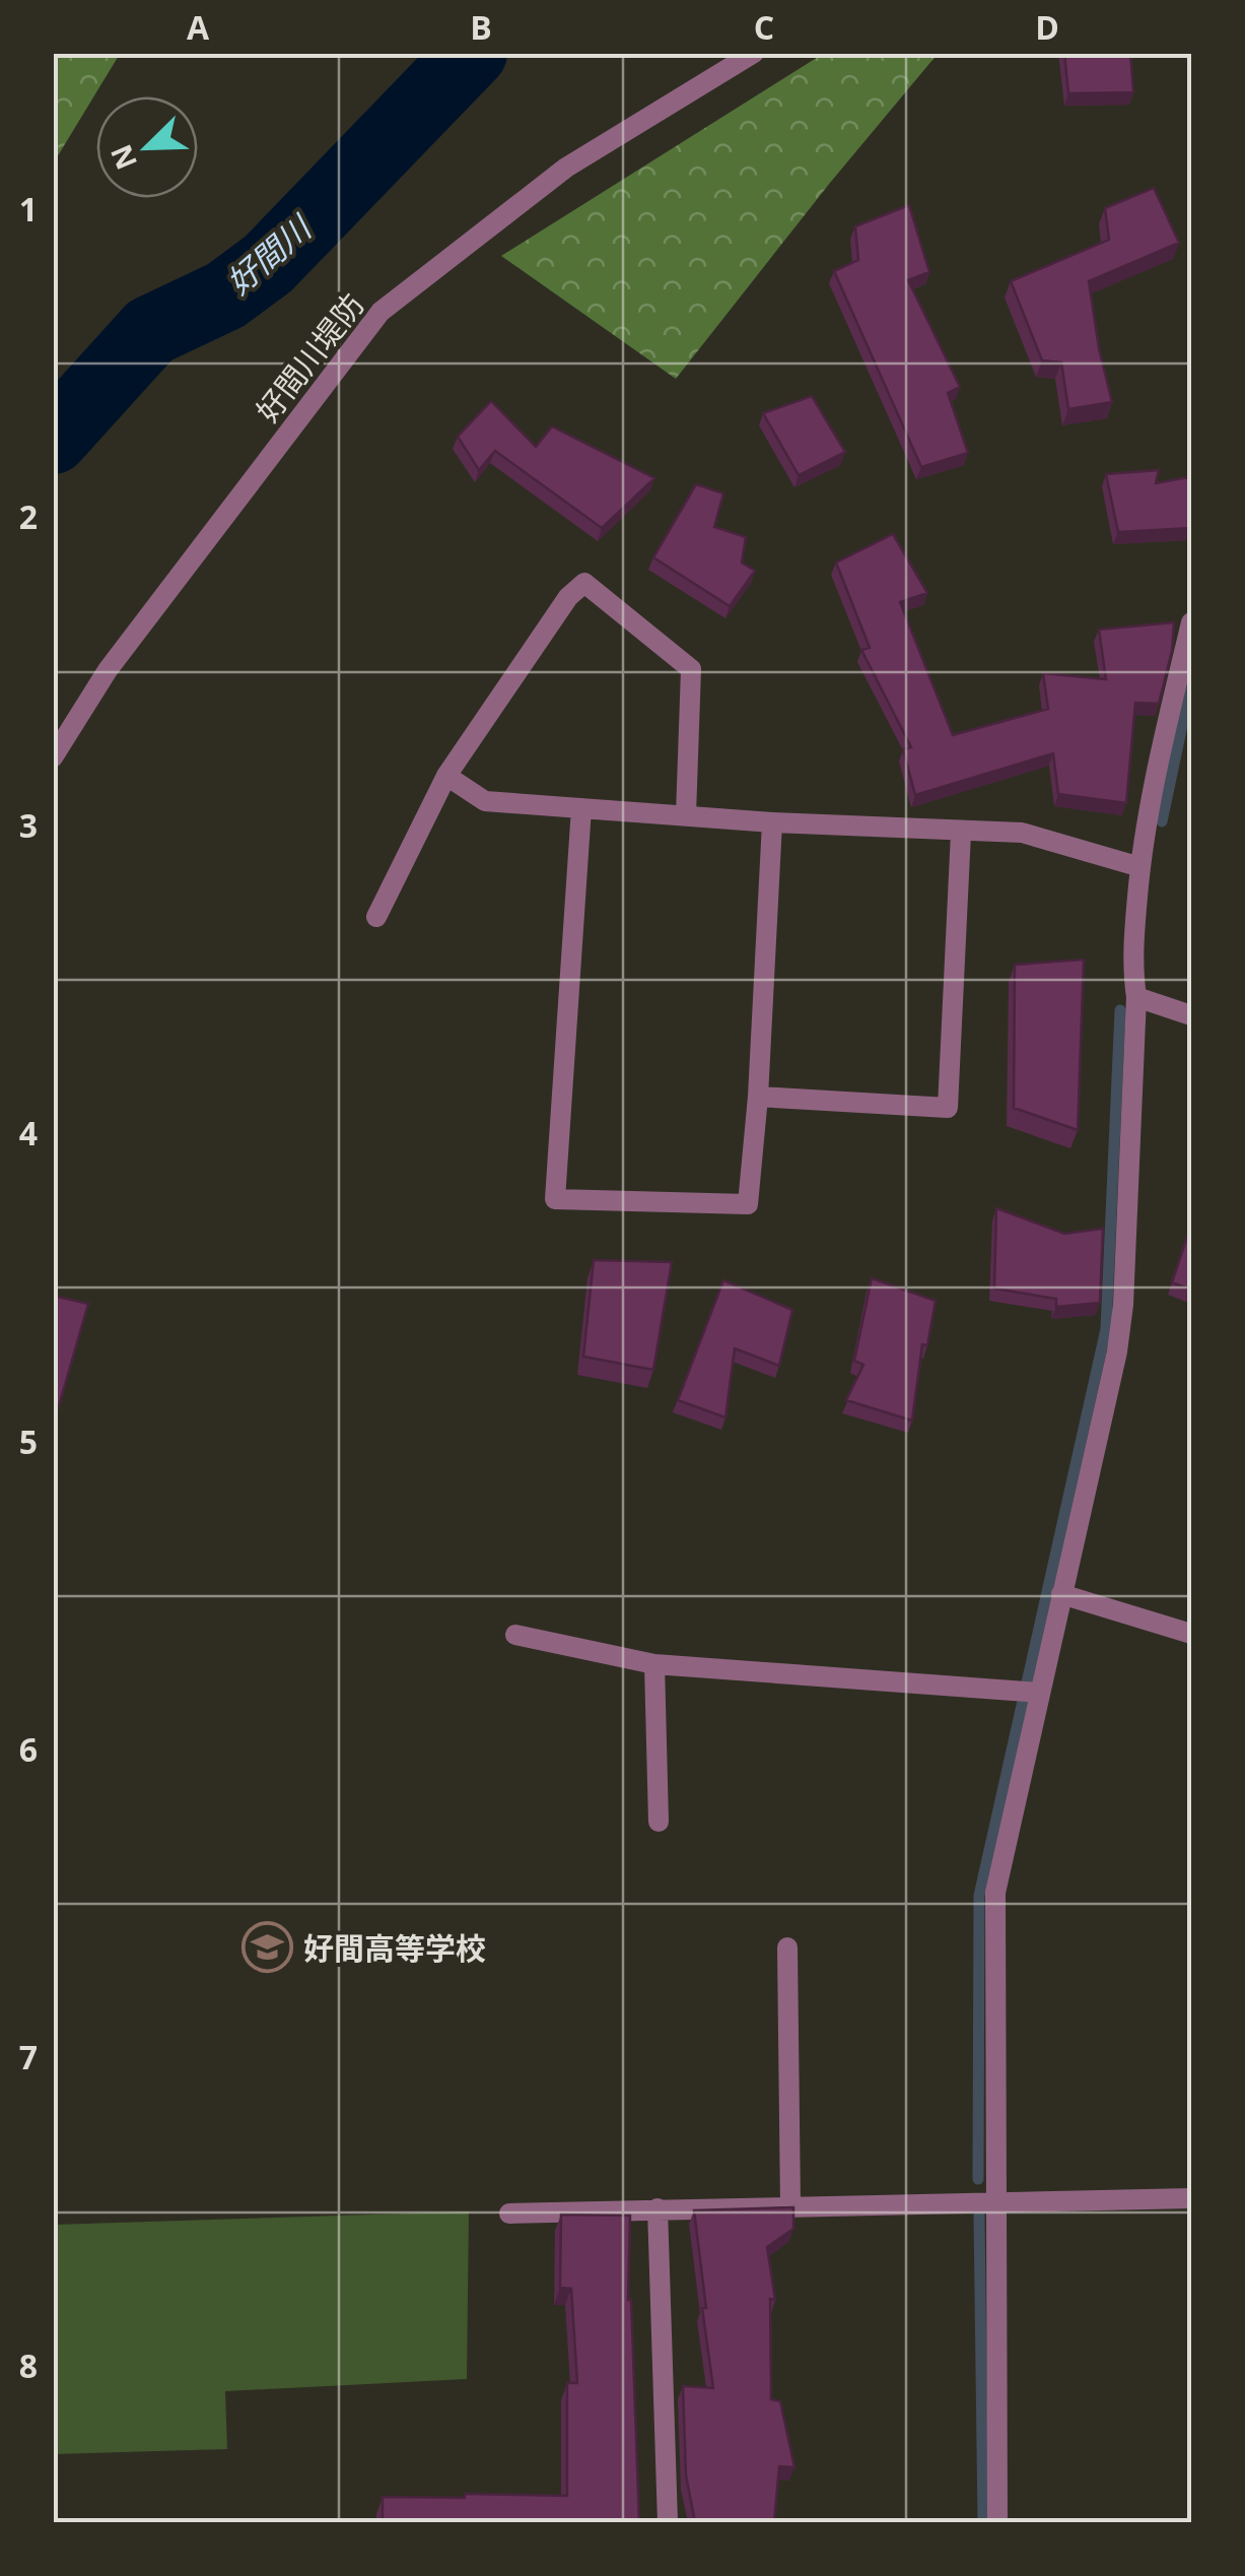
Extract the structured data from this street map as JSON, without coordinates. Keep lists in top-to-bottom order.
{
  "streets": {
    "street": ["好間川堤防"]
  },
  "water": ["好間川"],
  "places": {
    "school or university": ["好間高等学校"]
  },
  "north": "bottom left",
  "grid": {
    "columns": [
      "A",
      "B",
      "C",
      "D"
    ],
    "rows": [
      "1",
      "2",
      "3",
      "4",
      "5",
      "6",
      "7",
      "8"
    ]
  }
}
